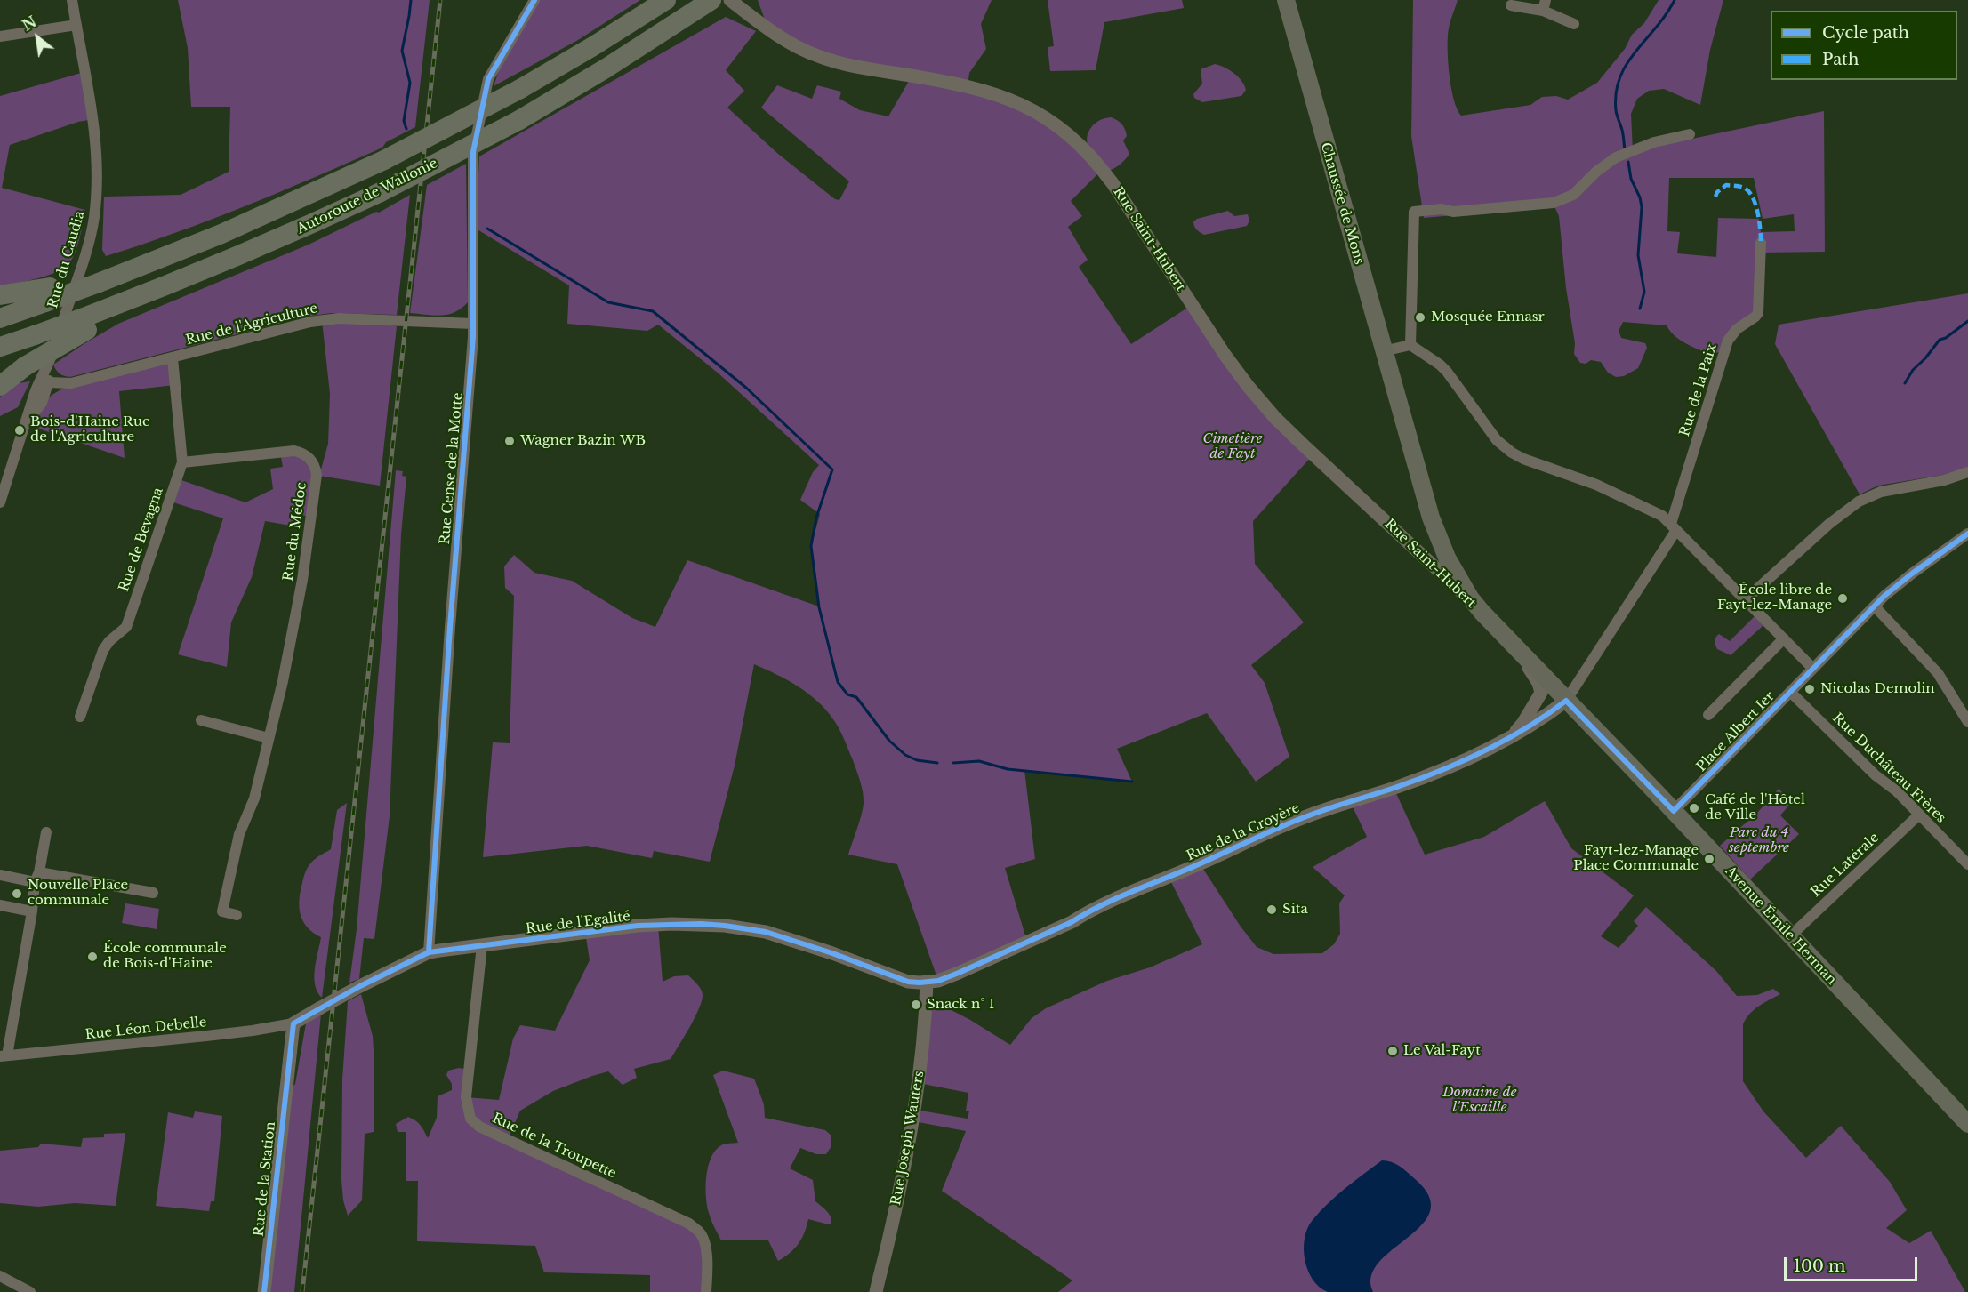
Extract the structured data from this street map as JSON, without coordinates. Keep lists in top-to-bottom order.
{
  "streets": {
    "highway": ["Autoroute de Wallonie"],
    "main road": ["Chaussée de Mons", "Avenue Émile Herman"],
    "street": [
      "Rue Saint-Hubert",
      "Rue du Caudia",
      "Rue de l'Agriculture",
      "Rue de la Paix",
      "Rue Cense de la Motte",
      "Rue du Médoc",
      "Rue de Bevagna",
      "Place Albert Ier",
      "Rue Duchâteau Frères",
      "Rue de la Croyère",
      "Rue Latérale",
      "Rue de l'Egalité",
      "Rue Léon Debelle",
      "Rue Joseph Wauters",
      "Rue de la Troupette",
      "Rue de la Station"
    ]
  },
  "crossings": [
    ["Chaussée de Mons", "Avenue Émile Herman"],
    ["Rue Saint-Hubert", "Avenue Émile Herman"],
    ["Rue du Caudia", "Rue de l'Agriculture"],
    ["Rue de l'Agriculture", "Rue Cense de la Motte"],
    ["Rue de l'Agriculture", "Rue de Bevagna"],
    ["Rue de la Paix", "Rue de la Croyère"],
    ["Rue de la Paix", "Avenue Émile Herman"],
    ["Rue Cense de la Motte", "Rue de l'Egalité"],
    ["Rue du Médoc", "Rue de Bevagna"],
    ["Place Albert Ier", "Rue Duchâteau Frères"],
    ["Place Albert Ier", "Avenue Émile Herman"],
    ["Rue Duchâteau Frères", "Rue Latérale"],
    ["Rue de la Croyère", "Rue de l'Egalité"],
    ["Rue de la Croyère", "Avenue Émile Herman"],
    ["Rue de la Croyère", "Rue Joseph Wauters"],
    ["Rue Latérale", "Avenue Émile Herman"],
    ["Rue de l'Egalité", "Rue Léon Debelle"],
    ["Rue de l'Egalité", "Rue Joseph Wauters"],
    ["Rue de l'Egalité", "Rue de la Troupette"],
    ["Rue de l'Egalité", "Rue de la Station"],
    ["Rue Léon Debelle", "Rue de la Station"]
  ],
  "parks": ["Cimetière de Fayt", "Parc du 4 septembre", "Domaine de l'Escaille"],
  "places": [
    "Mosquée Ennasr",
    "Bois-d'Haine Rue de l'Agriculture",
    "Wagner Bazin WB",
    "École libre de Fayt-lez-Manage",
    "Nicolas Demolin",
    "Café de l'Hôtel de Ville",
    "Fayt-lez-Manage Place Communale",
    "Nouvelle Place communale",
    "Sita",
    "École communale de Bois-d'Haine",
    "Snack n° 1",
    "Le Val-Fayt"
  ],
  "legend": ["Cycle path", "Path"],
  "scale_bar": "100 m",
  "north": "top left"
}
